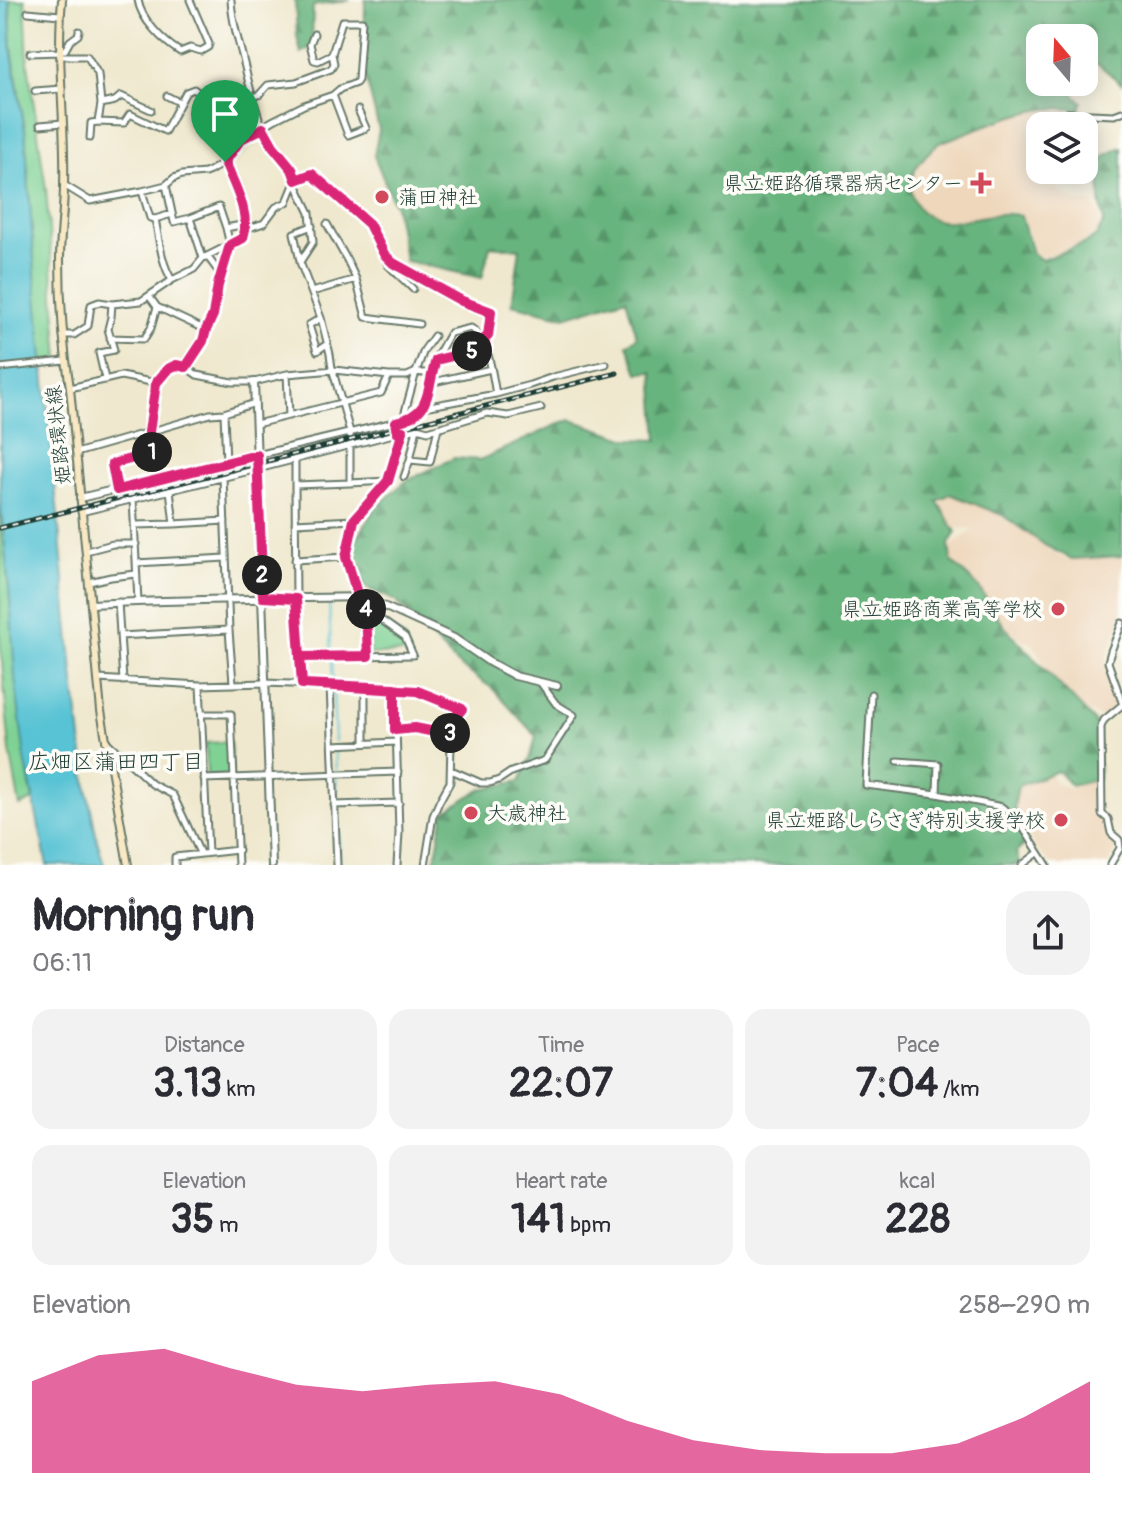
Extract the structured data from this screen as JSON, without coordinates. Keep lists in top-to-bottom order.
{
  "streets": {
    "main road": ["姫路環状線"]
  },
  "districts": ["広畑区蒲田四丁目"],
  "places": {
    "health": ["県立姫路循環器病センター"],
    "other": [
      "蒲田神社",
      "県立姫路商業高等学校",
      "大歳神社",
      "県立姫路しらさぎ特別支援学校"
    ]
  },
  "north": "top",
  "page": {
    "pins": [
      "5",
      "1",
      "2",
      "4",
      "3"
    ],
    "heading": ["Morning run", "06:11"],
    "stats": [
      ["Distance", "3.13 km"],
      ["Time", "22:07"],
      ["Pace", "7:04 /km"],
      ["Elevation", "35 m"],
      ["Heart rate", "141 bpm"],
      ["kcal", "228"]
    ],
    "chart": ["Elevation", "258–290 m"]
  }
}
